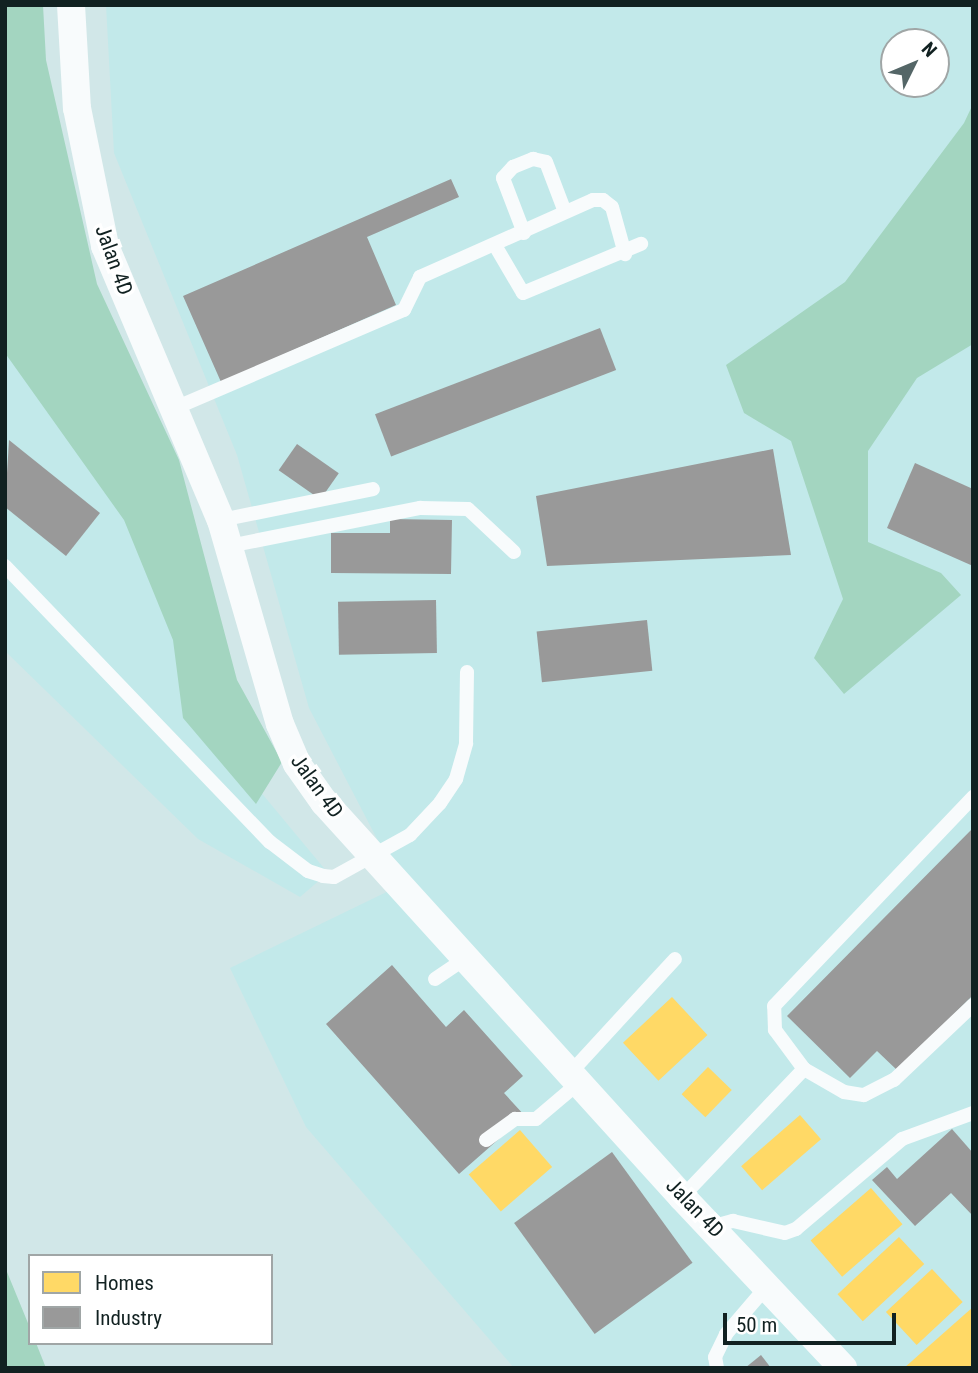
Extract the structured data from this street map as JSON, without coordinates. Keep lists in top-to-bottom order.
{
  "streets": {
    "street": ["Jalan 4D"]
  },
  "legend": ["Homes", "Industry"],
  "scale_bar": "50 m",
  "north": "top right"
}
